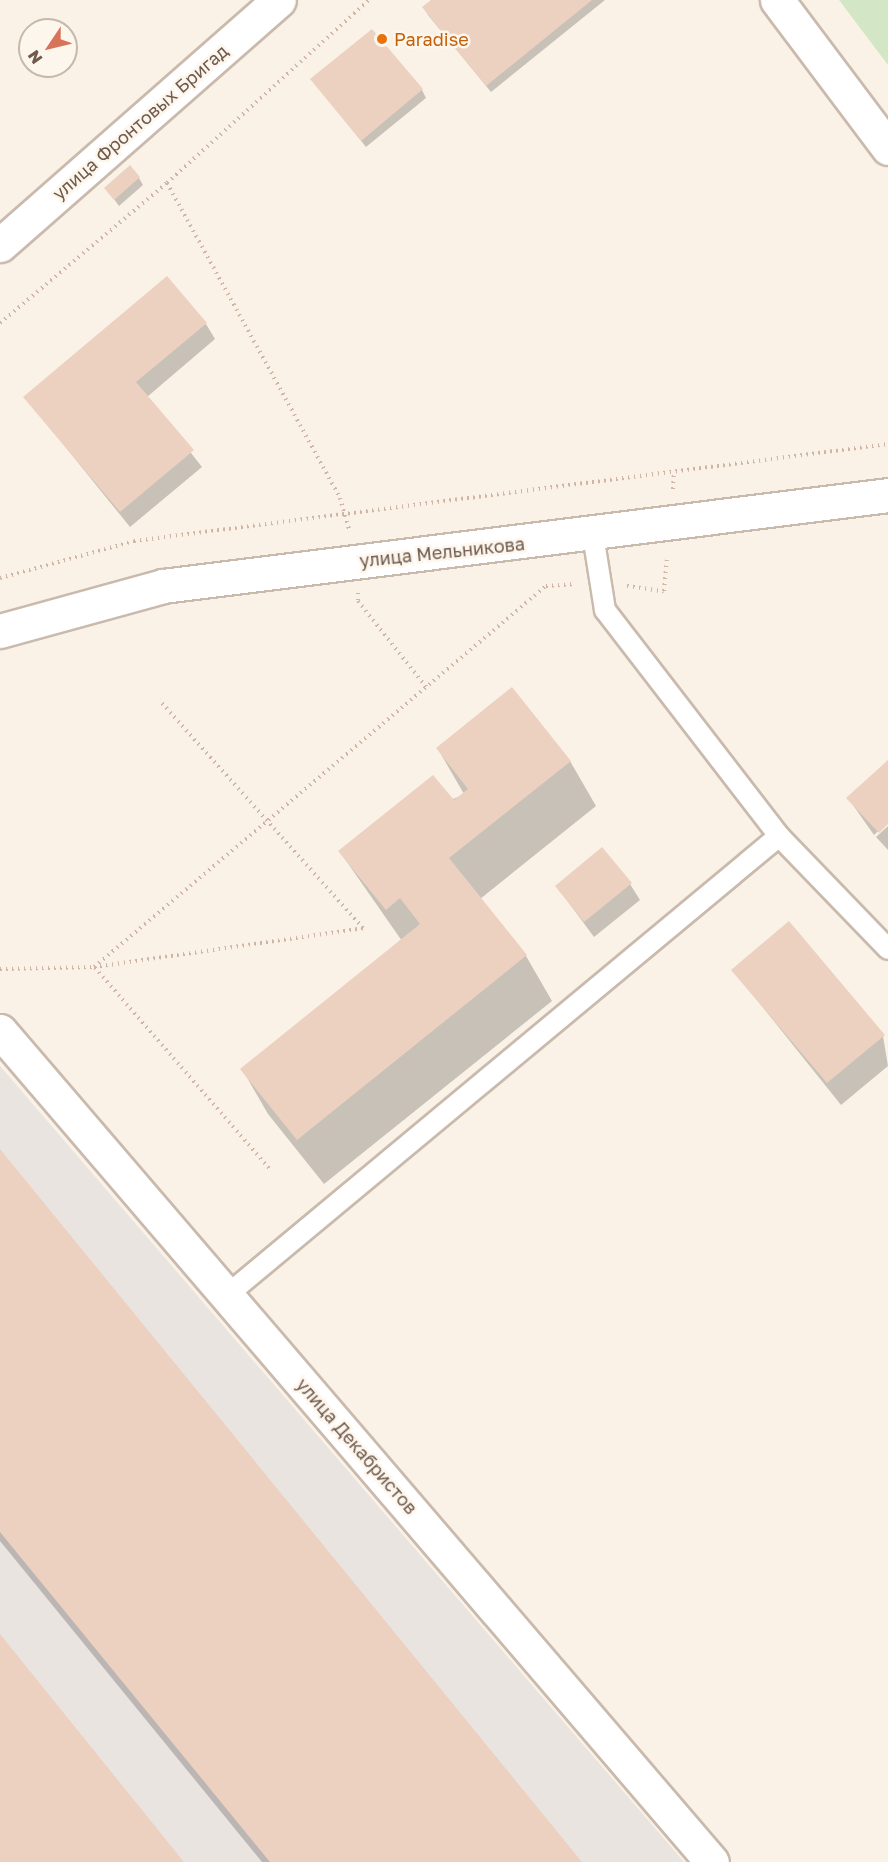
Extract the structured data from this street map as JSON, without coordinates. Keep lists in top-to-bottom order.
{
  "streets": {
    "street": ["улица Фронтовых Бригад", "улица Мельникова", "улица Декабристов"]
  },
  "places": ["Paradise"],
  "north": "bottom left"
}
